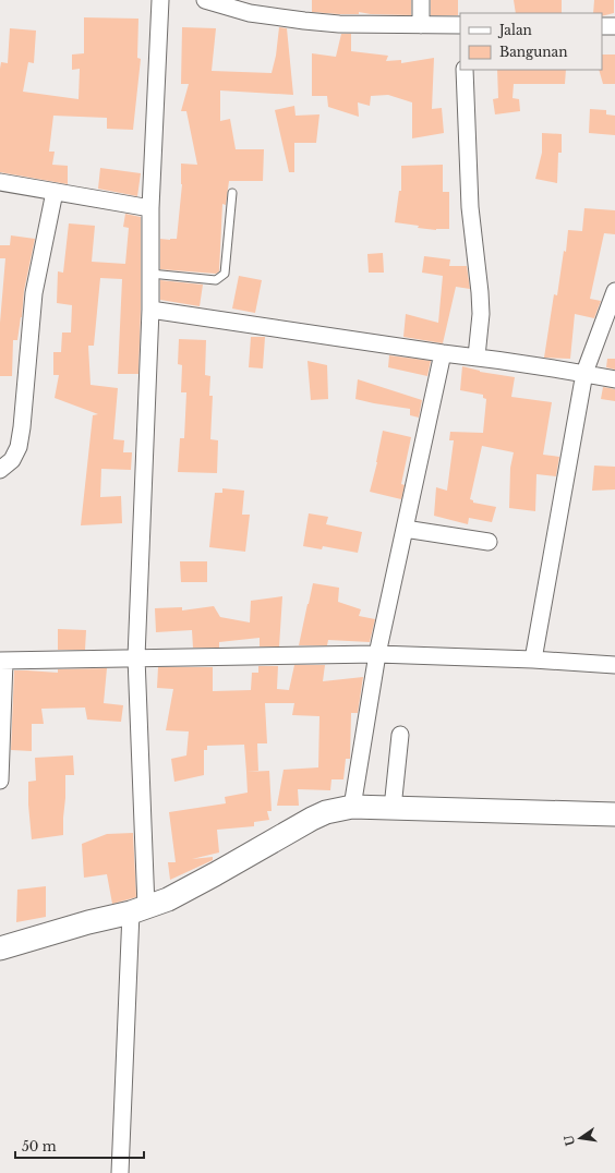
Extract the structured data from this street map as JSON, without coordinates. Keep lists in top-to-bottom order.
{
  "legend": ["Jalan", "Bangunan"],
  "scale_bar": "50 m",
  "north": "left"
}
